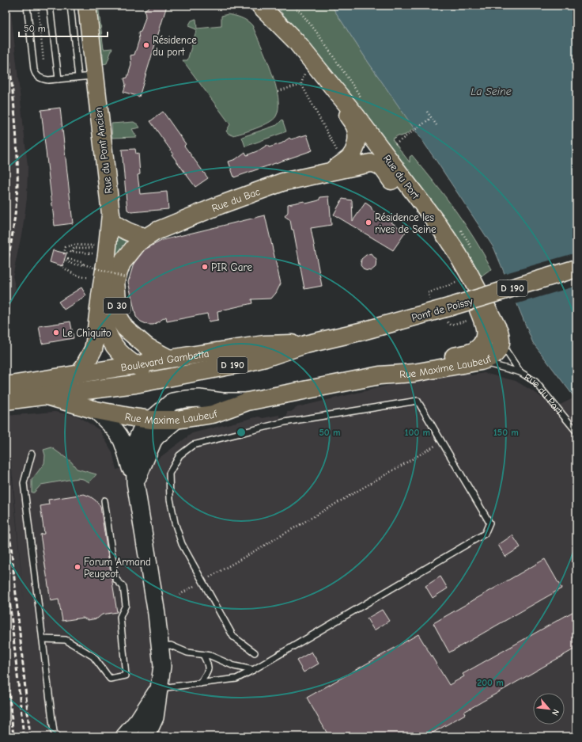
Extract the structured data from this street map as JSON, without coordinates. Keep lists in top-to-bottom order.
{
  "streets": {
    "main road": [
      "Rue du Pont Ancien",
      "Rue du Port",
      "Rue du Bac",
      "D 190",
      "D 30",
      "Pont de Poissy",
      "Boulevard Gambetta",
      "Rue Maxime Laubeuf"
    ]
  },
  "crossings": [
    ["Rue du Pont Ancien", "Boulevard Gambetta"],
    ["Rue du Port", "Rue du Bac"],
    ["Rue du Port", "Rue Maxime Laubeuf"],
    ["Rue du Bac", "D 30"],
    ["Rue du Bac", "Rue Maxime Laubeuf"],
    ["D 190", "Boulevard Gambetta"],
    ["D 190", "Rue Maxime Laubeuf"],
    ["D 30", "Boulevard Gambetta"],
    ["Pont de Poissy", "Boulevard Gambetta"],
    ["Boulevard Gambetta", "Rue Maxime Laubeuf"]
  ],
  "water": ["La Seine"],
  "places": [
    "Résidence du port",
    "Résidence les rives de Seine",
    "PIR Gare",
    "Le Chiquito",
    "Forum Armand Peugeot"
  ],
  "scale_bar": "50 m",
  "north": "bottom right",
  "rings": [
    "50 m",
    "100 m",
    "150 m",
    "200 m"
  ]
}
